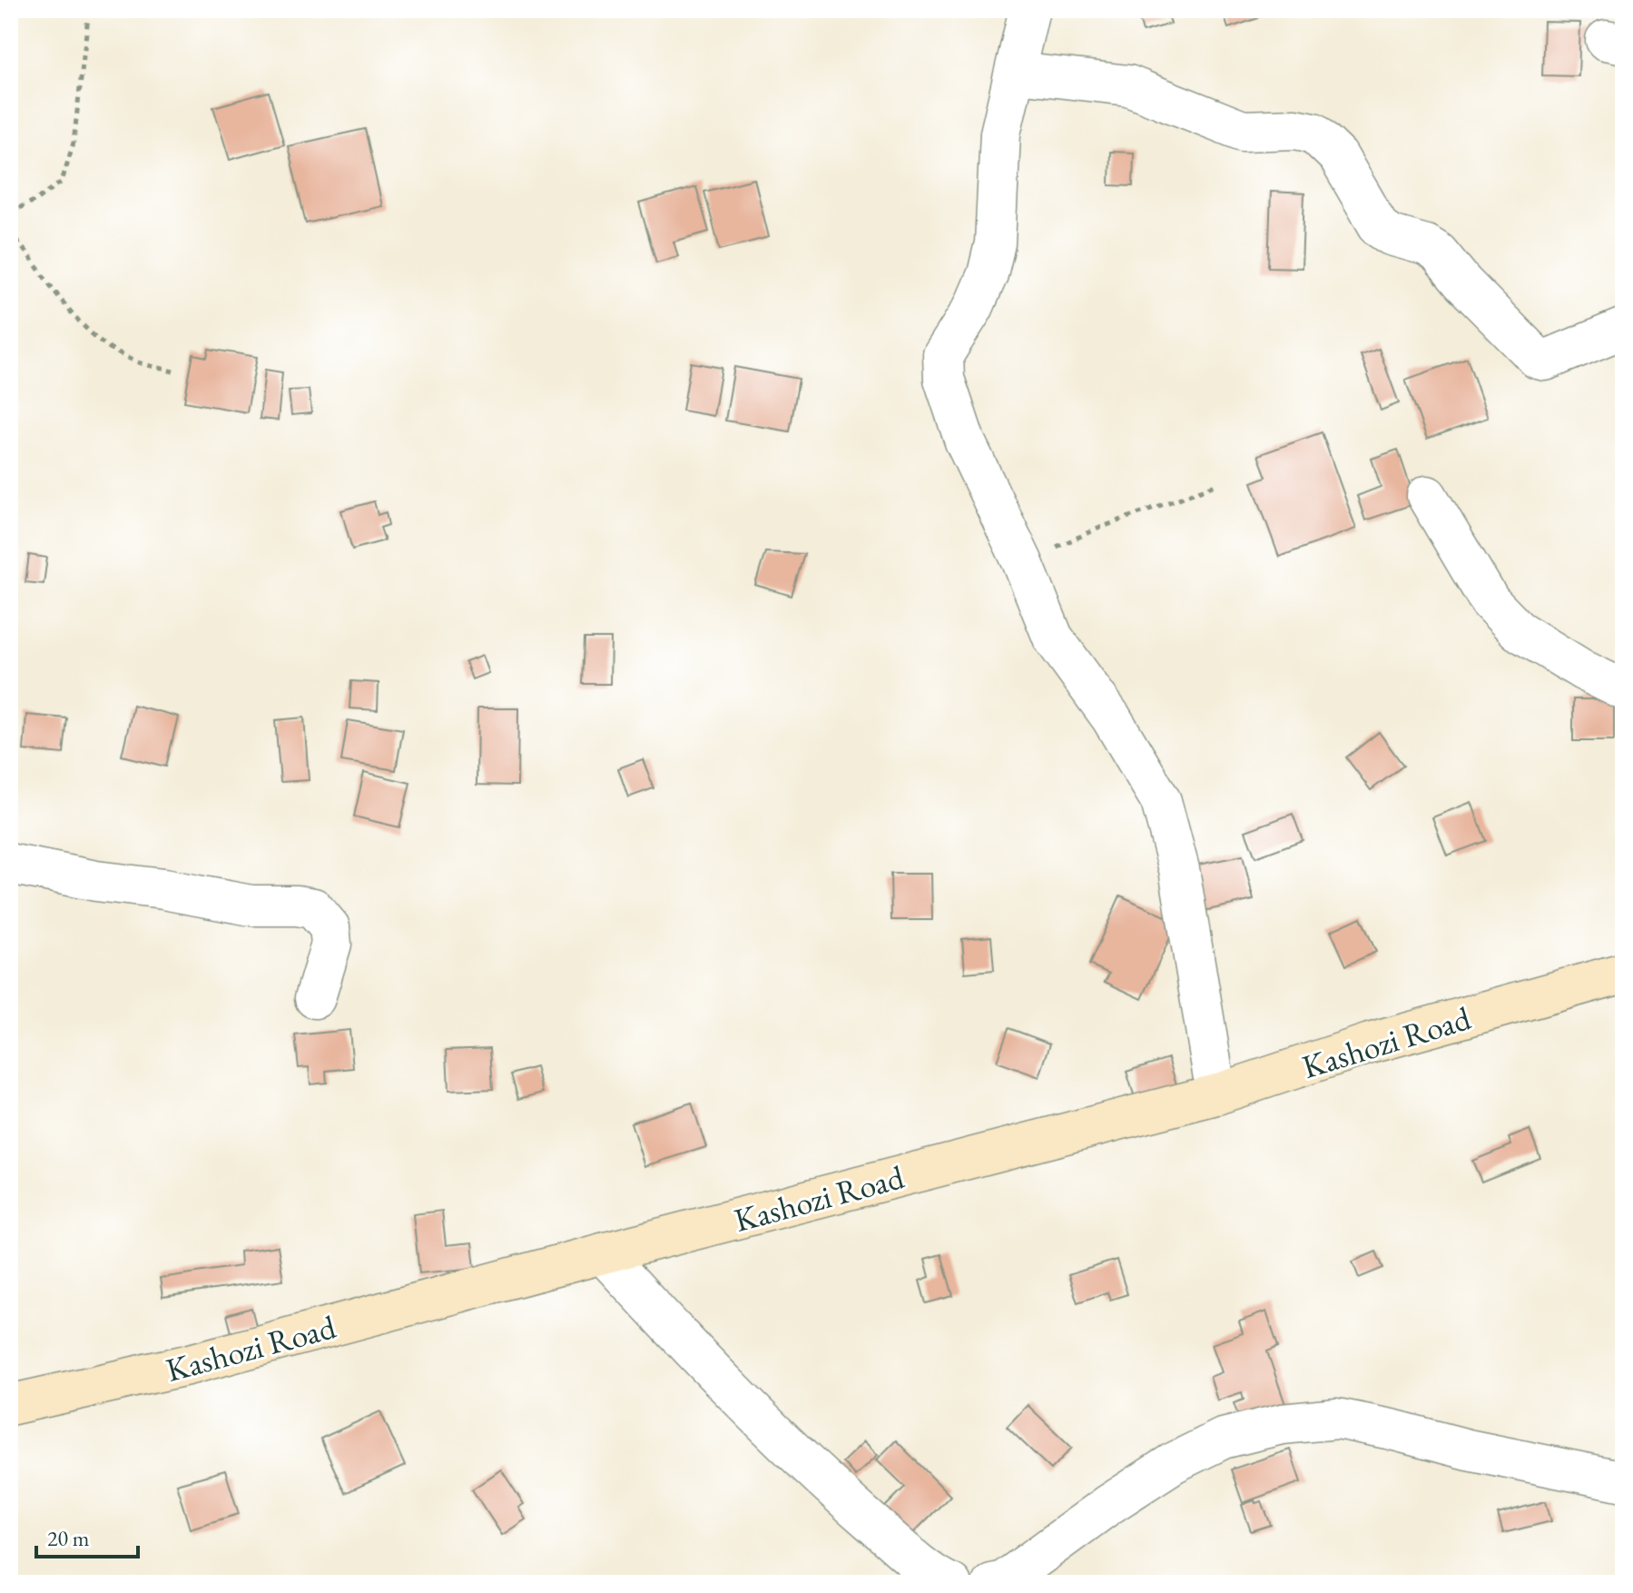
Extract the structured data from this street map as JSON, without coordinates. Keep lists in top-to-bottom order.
{
  "streets": {
    "main road": ["Kashozi Road"]
  },
  "scale_bar": "20 m"
}
